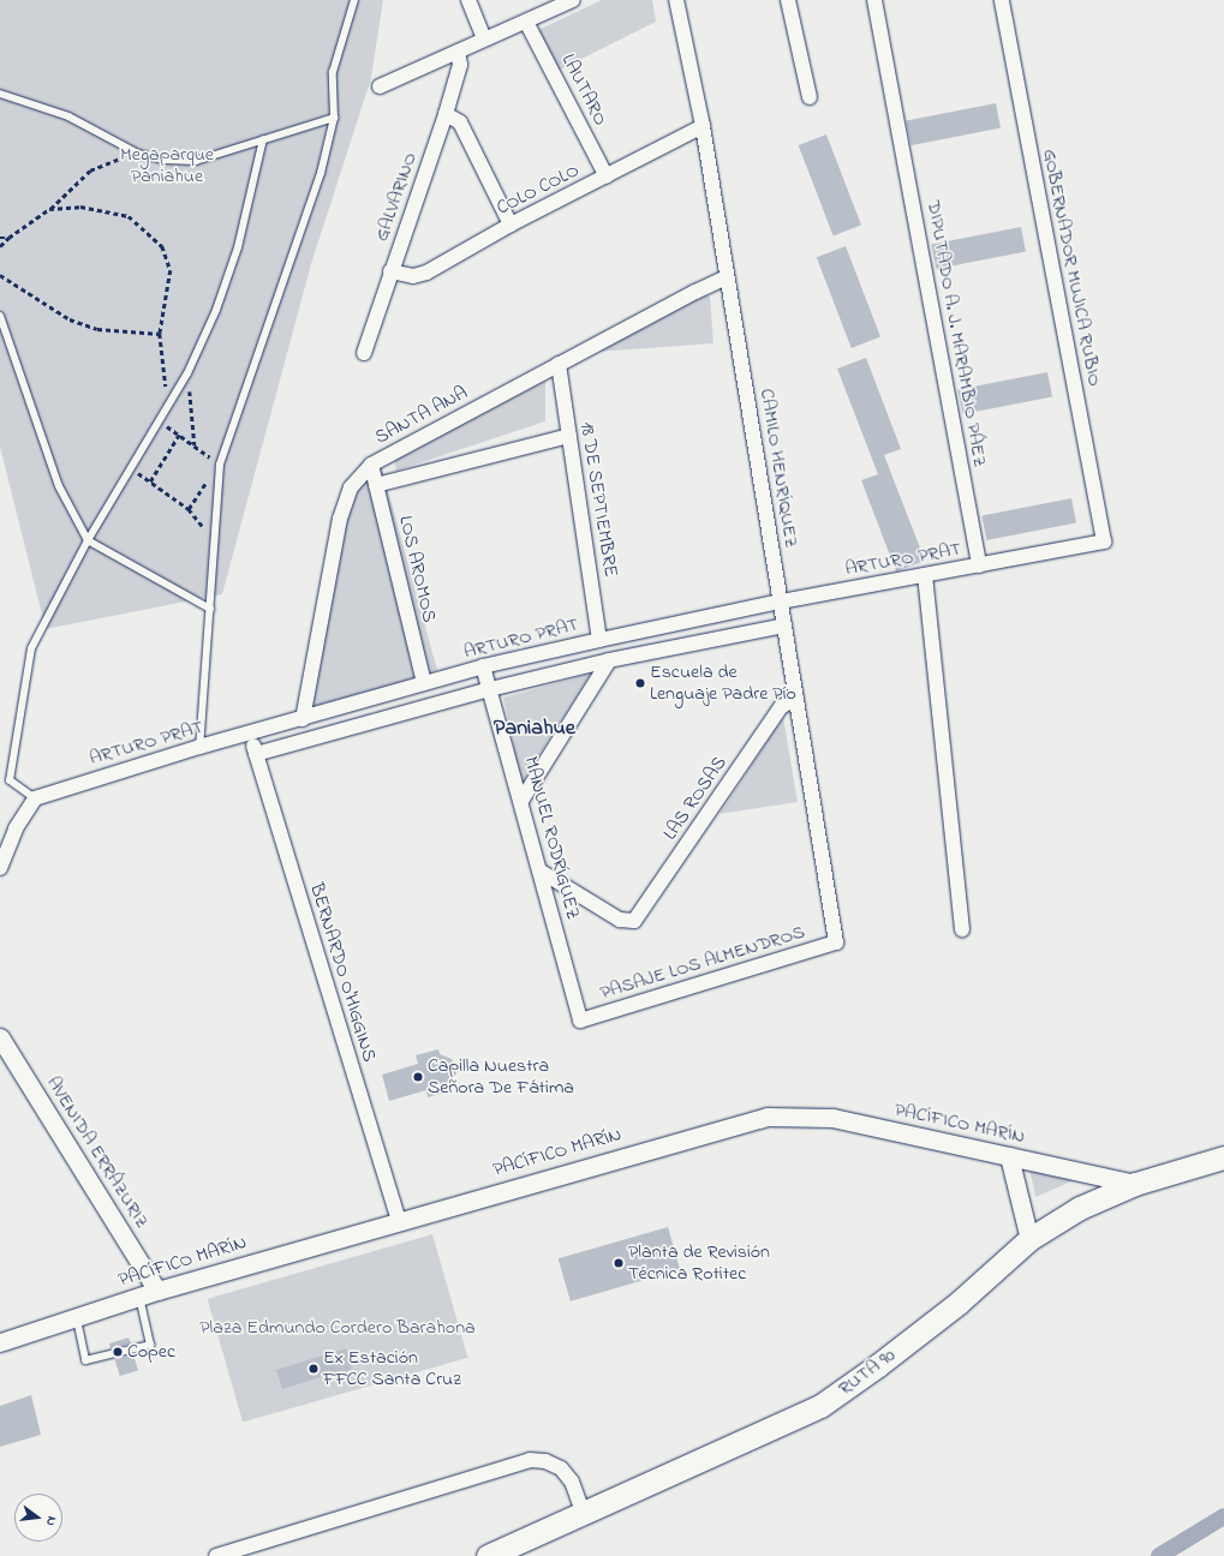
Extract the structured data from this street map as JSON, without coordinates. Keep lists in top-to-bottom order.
{
  "streets": {
    "main road": ["RUTA 90"],
    "street": [
      "LAUTARO",
      "COLO COLO",
      "GALVARINO",
      "GOBERNADOR MUJICA RUBIO",
      "DIPUTADO A. J. MARAMBIO PÁEZ",
      "SANTA ANA",
      "CAMILO HENRÍQUEZ",
      "18 DE SEPTIEMBRE",
      "ARTURO PRAT",
      "LOS AROMOS",
      "LAS ROSAS",
      "MANUEL RODRÍGUEZ",
      "PASAJE LOS ALMENDROS",
      "BERNARDO O'HIGGINS",
      "PACÍFICO MARÍN",
      "AVENIDA ERRÁZURIZ"
    ]
  },
  "crossings": [
    ["LAUTARO", "COLO COLO"],
    ["COLO COLO", "GALVARINO"],
    ["COLO COLO", "CAMILO HENRÍQUEZ"],
    ["GOBERNADOR MUJICA RUBIO", "ARTURO PRAT"],
    ["DIPUTADO A. J. MARAMBIO PÁEZ", "ARTURO PRAT"],
    ["SANTA ANA", "CAMILO HENRÍQUEZ"],
    ["SANTA ANA", "18 DE SEPTIEMBRE"],
    ["SANTA ANA", "ARTURO PRAT"],
    ["SANTA ANA", "LOS AROMOS"],
    ["CAMILO HENRÍQUEZ", "ARTURO PRAT"],
    ["CAMILO HENRÍQUEZ", "LAS ROSAS"],
    ["CAMILO HENRÍQUEZ", "PASAJE LOS ALMENDROS"],
    ["18 DE SEPTIEMBRE", "ARTURO PRAT"],
    ["ARTURO PRAT", "LOS AROMOS"],
    ["ARTURO PRAT", "MANUEL RODRÍGUEZ"],
    ["ARTURO PRAT", "BERNARDO O'HIGGINS"],
    ["LAS ROSAS", "MANUEL RODRÍGUEZ"],
    ["MANUEL RODRÍGUEZ", "PASAJE LOS ALMENDROS"],
    ["BERNARDO O'HIGGINS", "PACÍFICO MARÍN"],
    ["PACÍFICO MARÍN", "AVENIDA ERRÁZURIZ"],
    ["PACÍFICO MARÍN", "RUTA 90"]
  ],
  "districts": ["Paniahue"],
  "parks": ["Megaparque Paniahue", "Plaza Edmundo Cordero Barahona"],
  "places": [
    "Escuela de Lenguaje Padre Pío",
    "Capilla Nuestra Señora De Fátima",
    "Planta de Revisión Técnica Rotitec",
    "Copec",
    "Ex Estación FFCC Santa Cruz"
  ],
  "north": "right"
}
